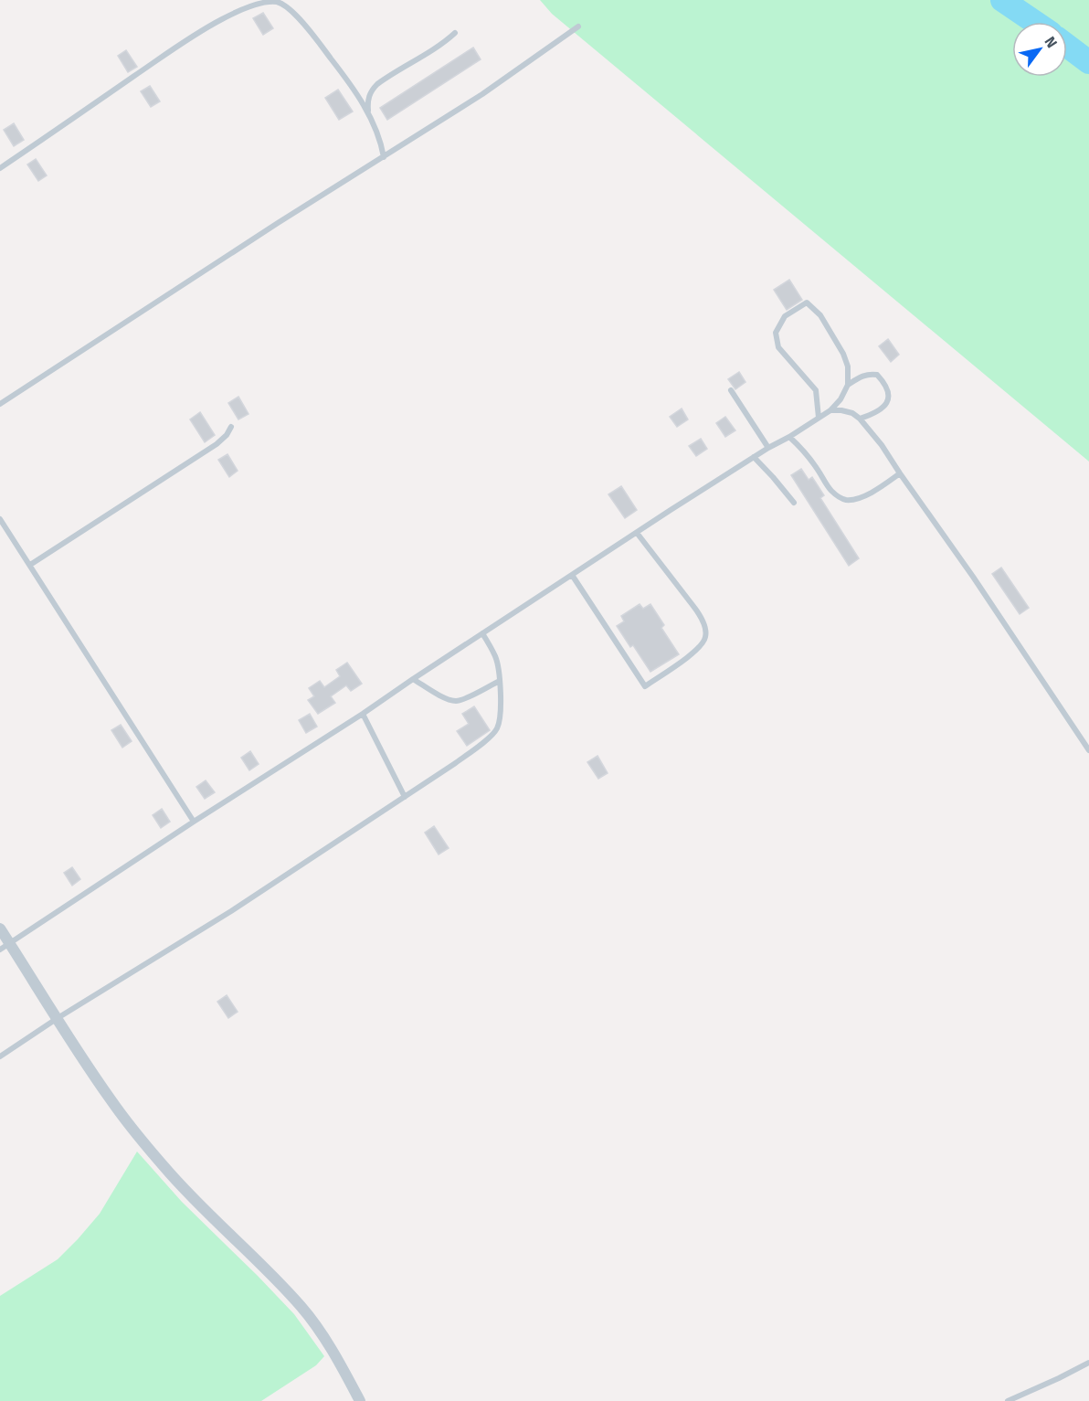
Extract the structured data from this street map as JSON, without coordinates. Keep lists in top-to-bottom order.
{
  "north": "top right"
}
